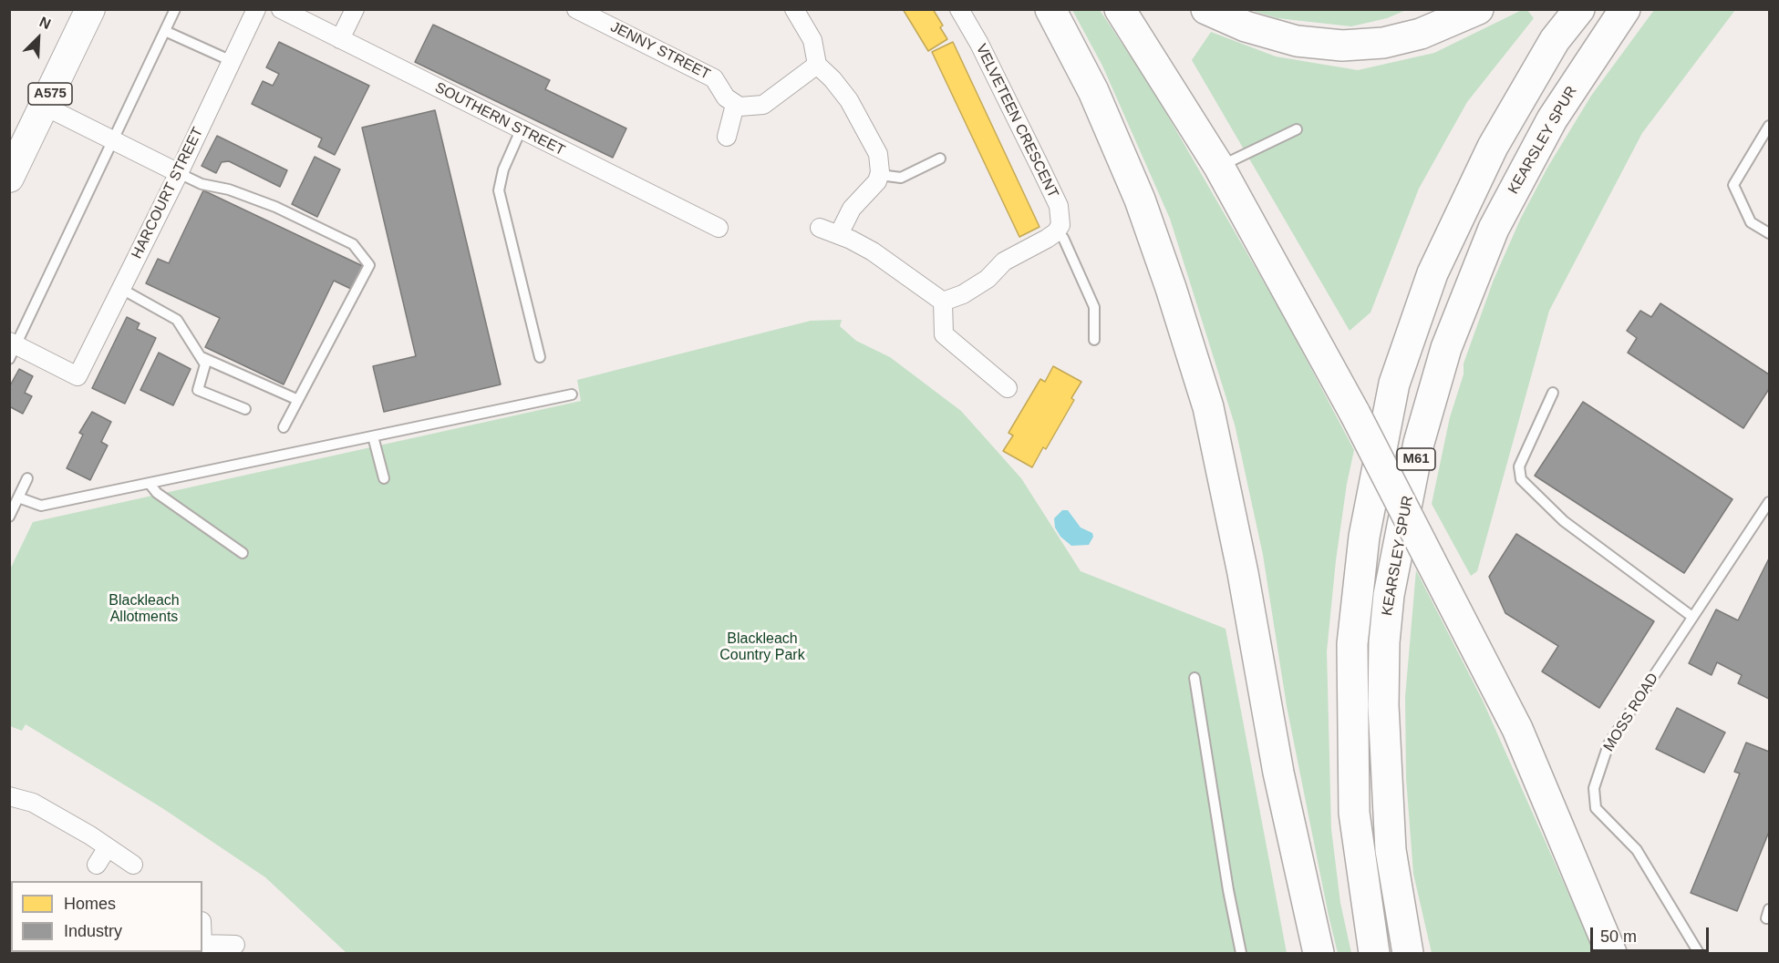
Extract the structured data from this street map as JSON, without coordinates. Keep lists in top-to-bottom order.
{
  "streets": {
    "highway": ["KEARSLEY SPUR", "M61"],
    "main road": ["A575"],
    "street": [
      "JENNY STREET",
      "SOUTHERN STREET",
      "VELVETEEN CRESCENT",
      "HARCOURT STREET"
    ],
    "lane": ["MOSS ROAD"]
  },
  "parks": ["Blackleach Allotments", "Blackleach Country Park"],
  "legend": ["Homes", "Industry"],
  "scale_bar": "50 m",
  "north": "top right"
}
